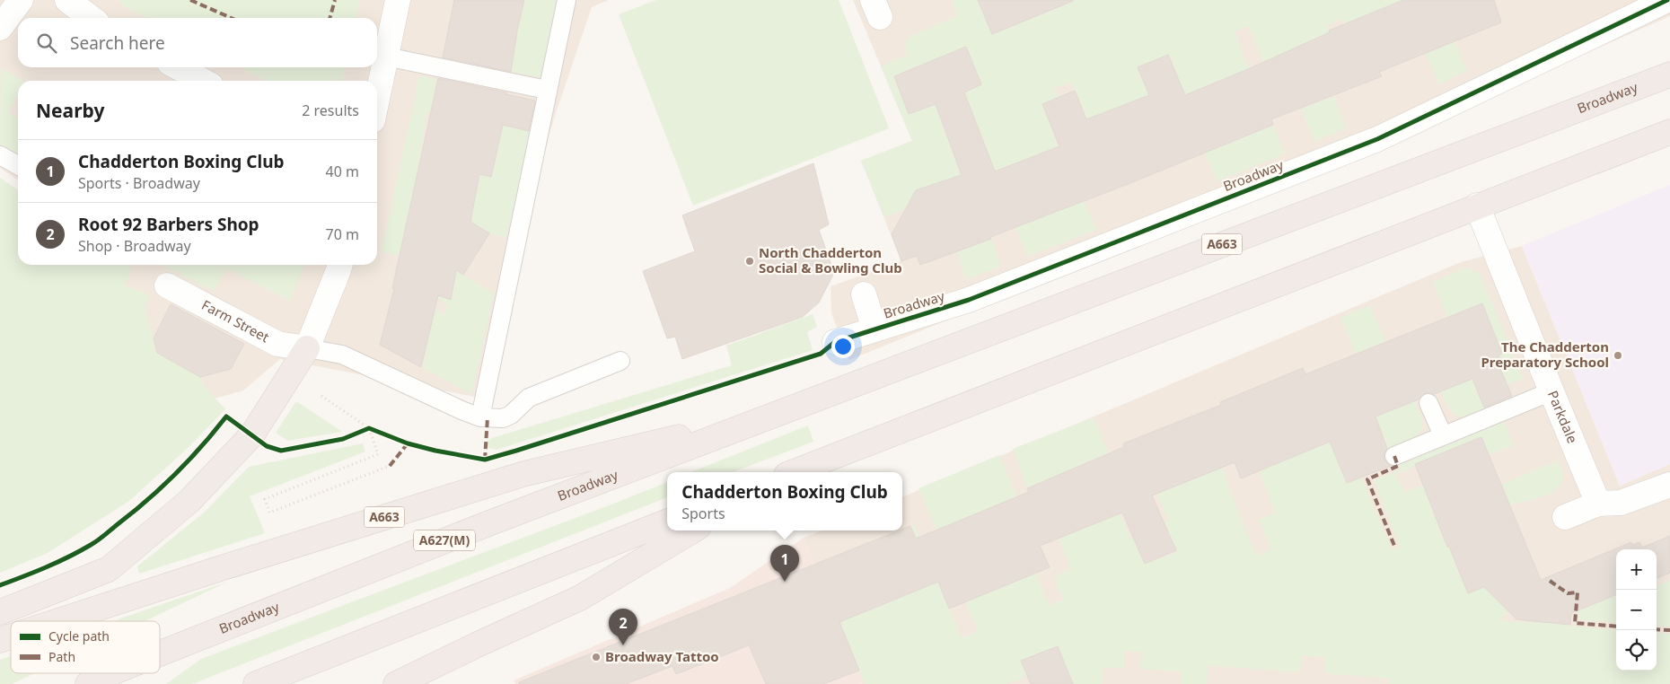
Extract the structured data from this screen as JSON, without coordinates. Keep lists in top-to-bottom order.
{
  "streets": {
    "highway": ["Broadway", "A663", "A627(M)"],
    "street": ["Farm Street", "Parkdale"]
  },
  "crossings": [
    ["Broadway", "A663"]
  ],
  "places": ["North Chadderton Social & Bowling Club", "The Chadderton Preparatory School", "Broadway Tattoo"],
  "legend": ["Cycle path", "Path"],
  "page": {
    "search": "Search here",
    "heading": ["Nearby", "2 results"],
    "list": [
      {
        "mark": "1",
        "name": "Chadderton Boxing Club",
        "note": "Sports · Broadway",
        "value": "40 m"
      },
      {
        "mark": "2",
        "name": "Root 92 Barbers Shop",
        "note": "Shop · Broadway",
        "value": "70 m"
      }
    ],
    "popup": ["Chadderton Boxing Club", "Sports"],
    "pins": ["1", "2"],
    "map_buttons": ["+", "−"]
  }
}
